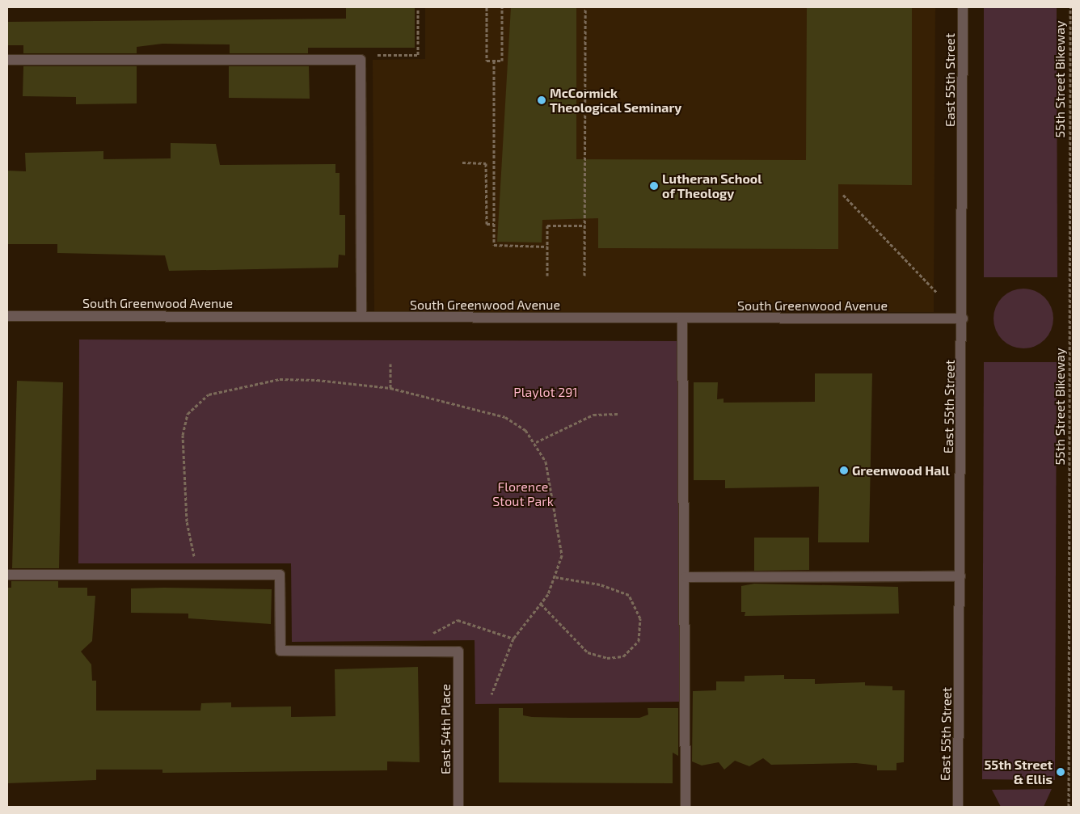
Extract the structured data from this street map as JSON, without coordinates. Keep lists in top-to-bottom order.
{
  "streets": {
    "street": ["East 55th Street", "South Greenwood Avenue", "East 54th Place"],
    "path": ["55th Street Bikeway"]
  },
  "crossings": [
    ["East 55th Street", "South Greenwood Avenue"]
  ],
  "parks": ["Playlot 291", "Florence Stout Park"],
  "places": [
    "McCormick Theological Seminary",
    "Lutheran School of Theology",
    "Greenwood Hall",
    "55th Street & Ellis"
  ]
}
